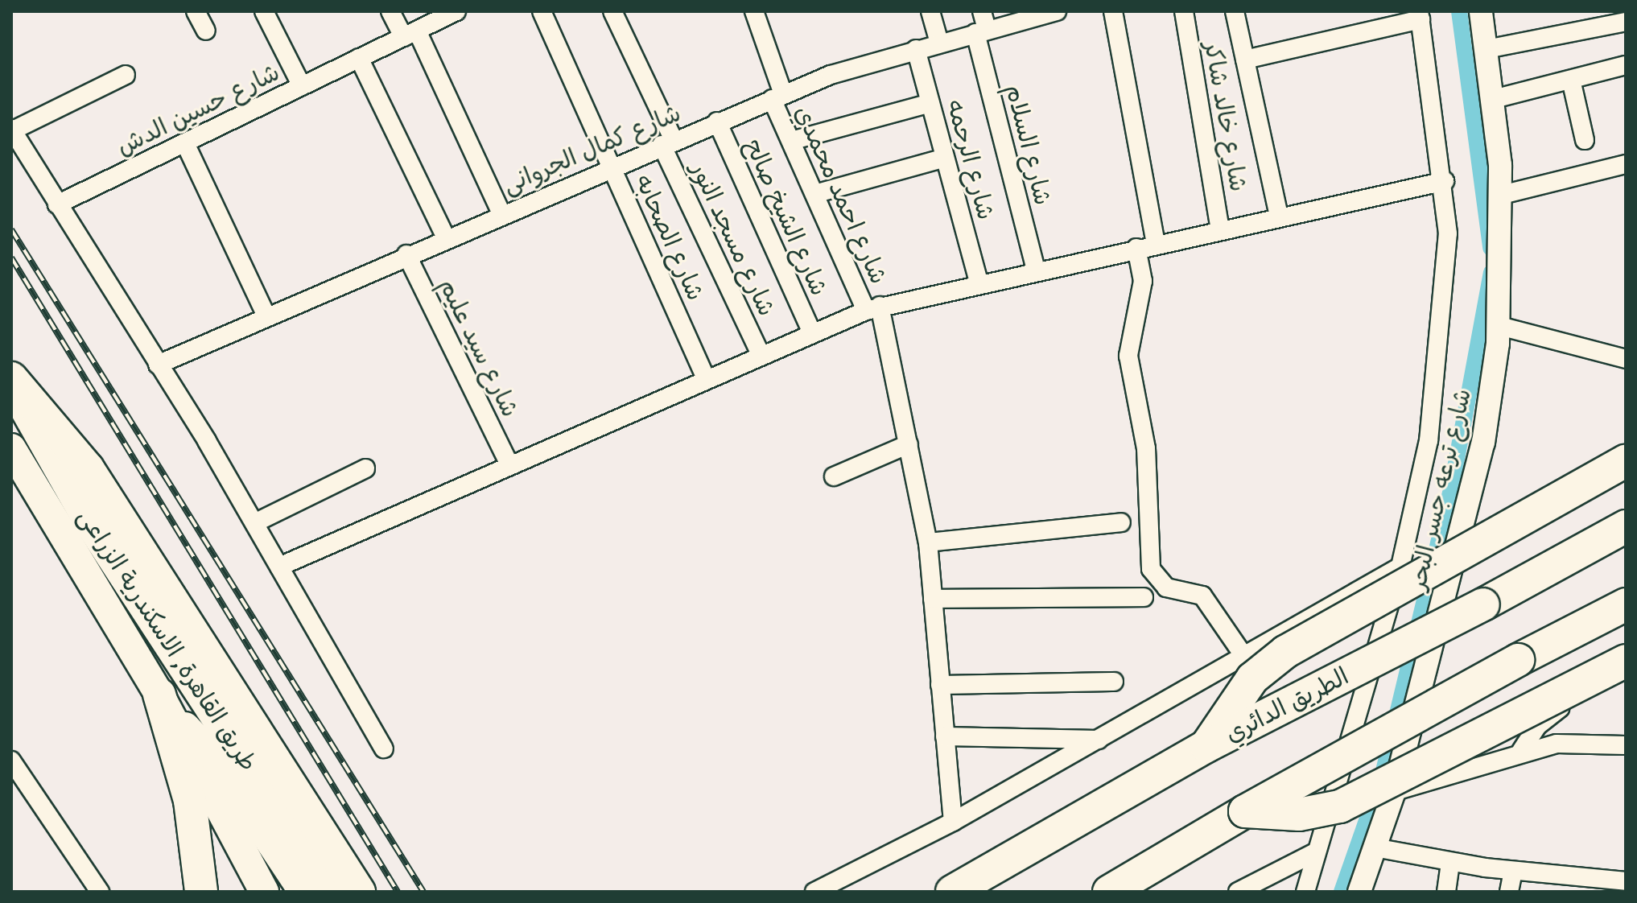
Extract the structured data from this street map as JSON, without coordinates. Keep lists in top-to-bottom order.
{
  "streets": {
    "highway": ["طريق القاهرة, الاسكندرية الزراعى", "الطريق الدائري"],
    "street": [
      "شارع حسين الدش",
      "شارع خالد شاكر",
      "شارع السلام",
      "شارع كمال الجروانى",
      "شارع الرحمه",
      "شارع احمد محمدي",
      "شارع الشيخ صالح",
      "شارع الصحابه",
      "شارع مسجد النور",
      "شارع سيد عليم",
      "شارع ترعه جسر البحر"
    ]
  },
  "crossings": [
    ["شارع السلام", "شارع كمال الجروانى"],
    ["شارع كمال الجروانى", "شارع الرحمه"],
    ["شارع كمال الجروانى", "شارع احمد محمدي"],
    ["شارع كمال الجروانى", "شارع الشيخ صالح"],
    ["شارع كمال الجروانى", "شارع الصحابه"],
    ["شارع كمال الجروانى", "شارع مسجد النور"],
    ["شارع كمال الجروانى", "شارع سيد عليم"]
  ]
}
